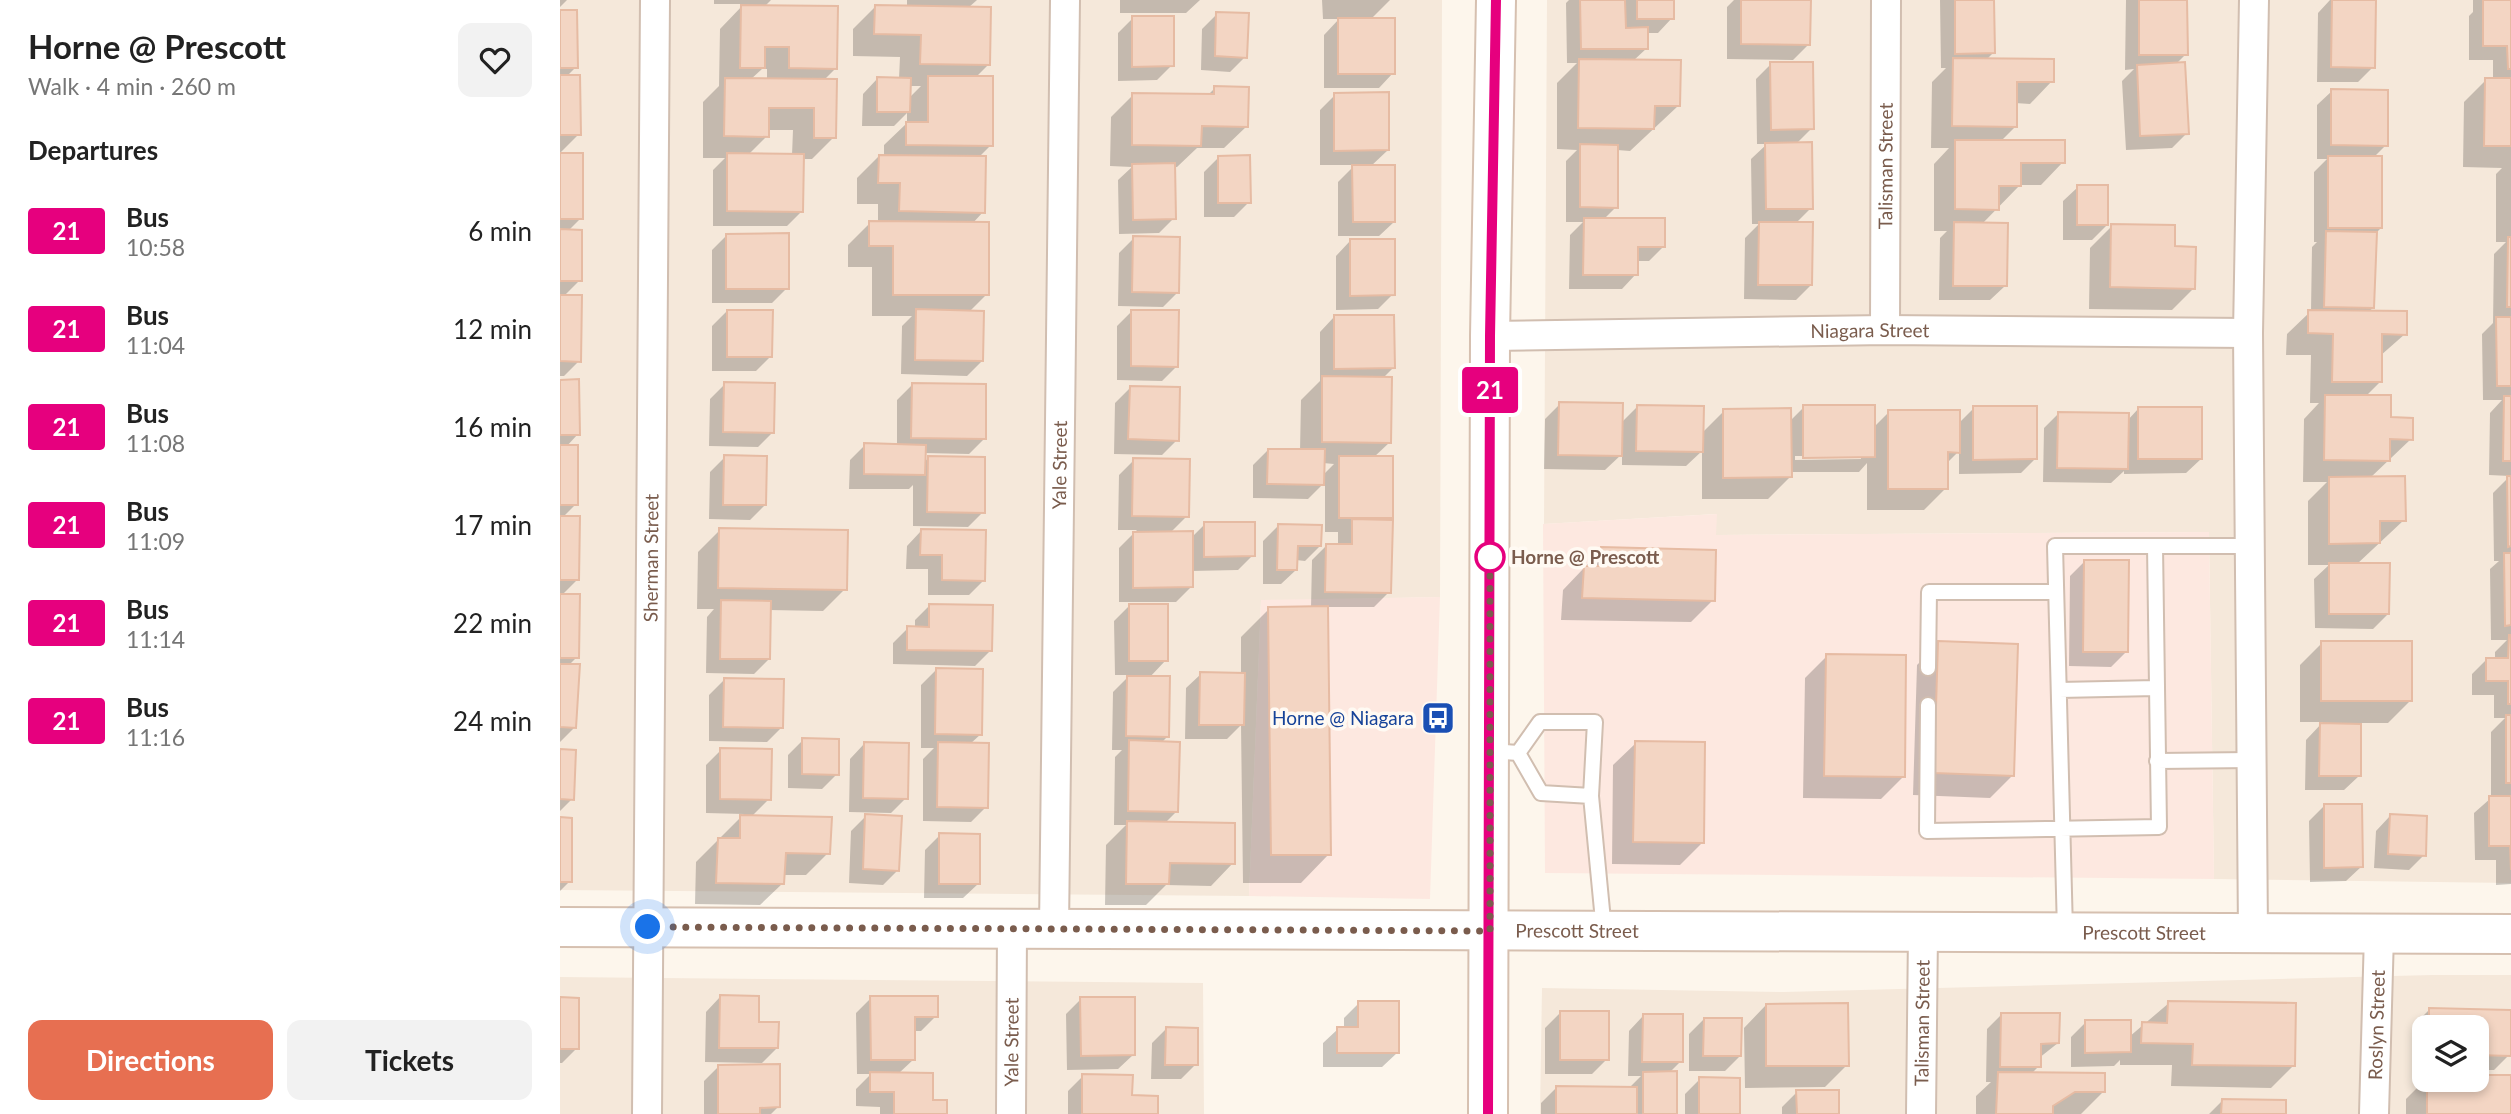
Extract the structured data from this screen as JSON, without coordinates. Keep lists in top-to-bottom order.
{
  "streets": {
    "street": [
      "Talisman Street",
      "Niagara Street",
      "Yale Street",
      "Sherman Street",
      "Prescott Street",
      "Roslyn Street"
    ]
  },
  "crossings": [
    ["Talisman Street", "Niagara Street"],
    ["Talisman Street", "Prescott Street"],
    ["Yale Street", "Prescott Street"],
    ["Sherman Street", "Prescott Street"],
    ["Prescott Street", "Roslyn Street"]
  ],
  "places": {
    "other": ["Horne @ Prescott"],
    "bus stop": ["Horne @ Niagara"]
  },
  "lines": ["bus line 21"],
  "page": {
    "heading": [
      ["Horne @ Prescott", "Walk · 4 min · 260 m"],
      "Departures"
    ],
    "on_map": "21",
    "list": [
      {
        "mark": "21",
        "name": "Bus",
        "note": "10:58",
        "value": "6 min"
      },
      {
        "mark": "21",
        "name": "Bus",
        "note": "11:04",
        "value": "12 min"
      },
      {
        "mark": "21",
        "name": "Bus",
        "note": "11:08",
        "value": "16 min"
      },
      {
        "mark": "21",
        "name": "Bus",
        "note": "11:09",
        "value": "17 min"
      },
      {
        "mark": "21",
        "name": "Bus",
        "note": "11:14",
        "value": "22 min"
      },
      {
        "mark": "21",
        "name": "Bus",
        "note": "11:16",
        "value": "24 min"
      }
    ],
    "buttons": ["Directions", "Tickets"]
  }
}
